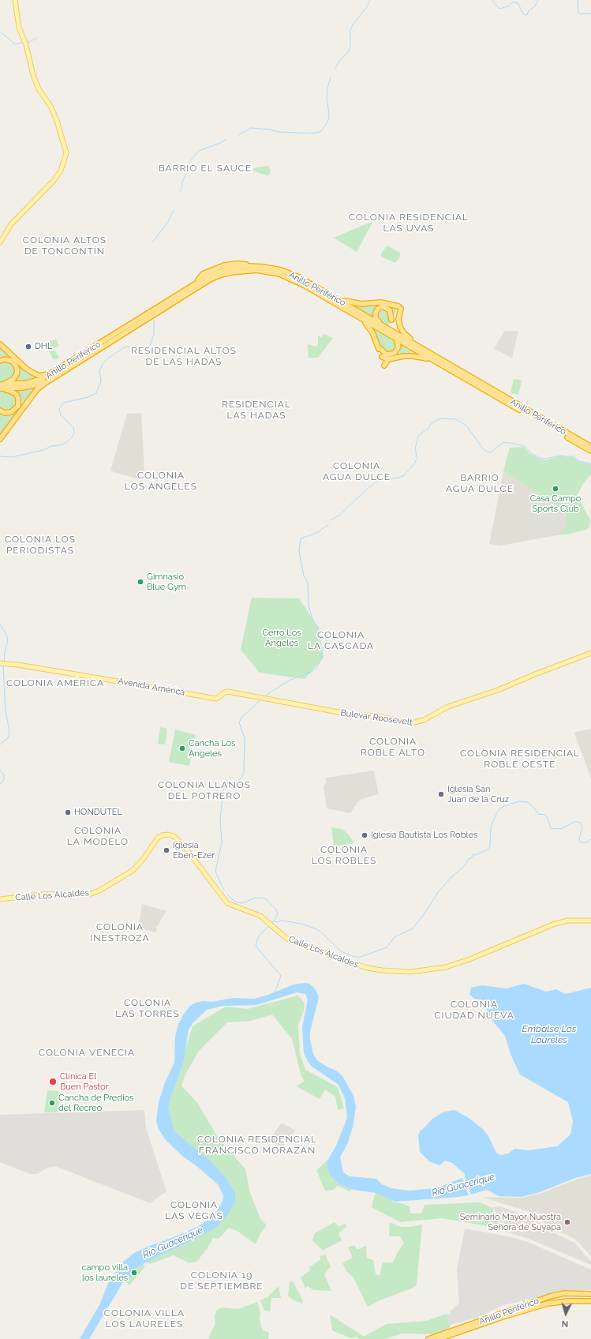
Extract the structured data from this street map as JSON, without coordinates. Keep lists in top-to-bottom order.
{
  "streets": {
    "highway": ["Anillo Periférico"],
    "main road": ["Avenida América", "Bulevar Roosevelt", "Calle Los Alcaldes"]
  },
  "crossings": [
    ["Avenida América", "Bulevar Roosevelt"]
  ],
  "districts": [
    "BARRIO EL SAUCE",
    "COLONIA RESIDENCIAL LAS UVAS",
    "COLONIA ALTOS DE TONCONTÍN",
    "RESIDENCIAL ALTOS DE LAS HADAS",
    "RESIDENCIAL LAS HADAS",
    "COLONIA AGUA DULCE",
    "COLONIA LOS ÁNGELES",
    "BARRIO AGUA DULCE",
    "COLONIA LOS PERIODISTAS",
    "COLONIA LA CASCADA",
    "COLONIA AMÉRICA",
    "COLONIA ROBLE ALTO",
    "COLONIA RESIDENCIAL ROBLE OESTE",
    "COLONIA LLANOS DEL POTRERO",
    "COLONIA LA MODELO",
    "COLONIA LOS ROBLES",
    "COLONIA INESTROZA",
    "COLONIA LAS TORRES",
    "COLONIA CIUDAD NUEVA",
    "COLONIA VENECIA",
    "COLONIA RESIDENCIAL FRANCISCO MORAZÁN",
    "COLONIA LAS VEGAS",
    "COLONIA 19 DE SEPTIEMBRE",
    "COLONIA VILLA LOS LAURELES"
  ],
  "water": ["Embalse Los Laureles", "Río Guacerique"],
  "parks": ["Cerro Los Ángeles"],
  "places": [
    "DHL",
    "Casa Campo Sports Club",
    "Gimnasio Blue Gym",
    "Cancha Los Ángeles",
    "Iglesia San Juan de la Cruz",
    "HONDUTEL",
    "Iglesia Bautista Los Robles",
    "Iglesia Eben-Ezer",
    "Clínica El Buen Pastor",
    "Cancha de Predios del Recreo",
    "Seminario Mayor Nuestra Señora de Suyapa",
    "campo villa los laureles"
  ],
  "north": "bottom"
}
